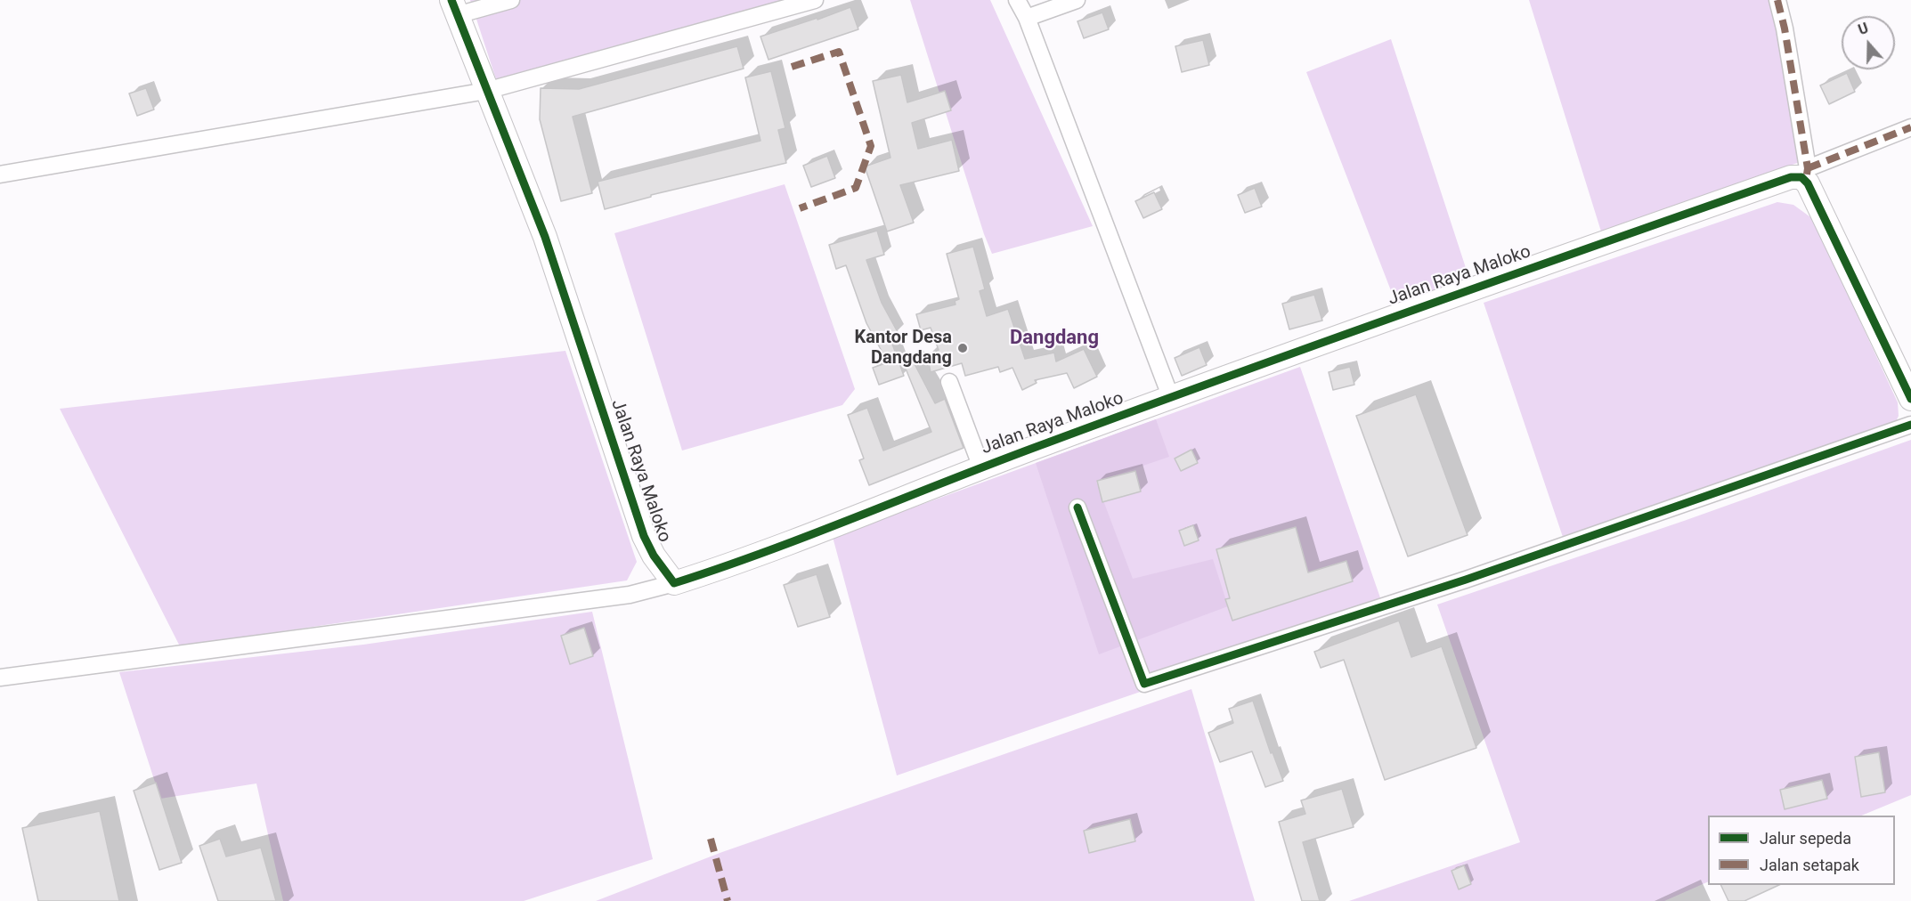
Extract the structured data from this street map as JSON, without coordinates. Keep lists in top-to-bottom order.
{
  "streets": {
    "street": ["Jalan Raya Maloko"]
  },
  "districts": ["Dangdang"],
  "places": ["Kantor Desa Dangdang"],
  "legend": ["Jalur sepeda", "Jalan setapak"],
  "north": "top"
}
